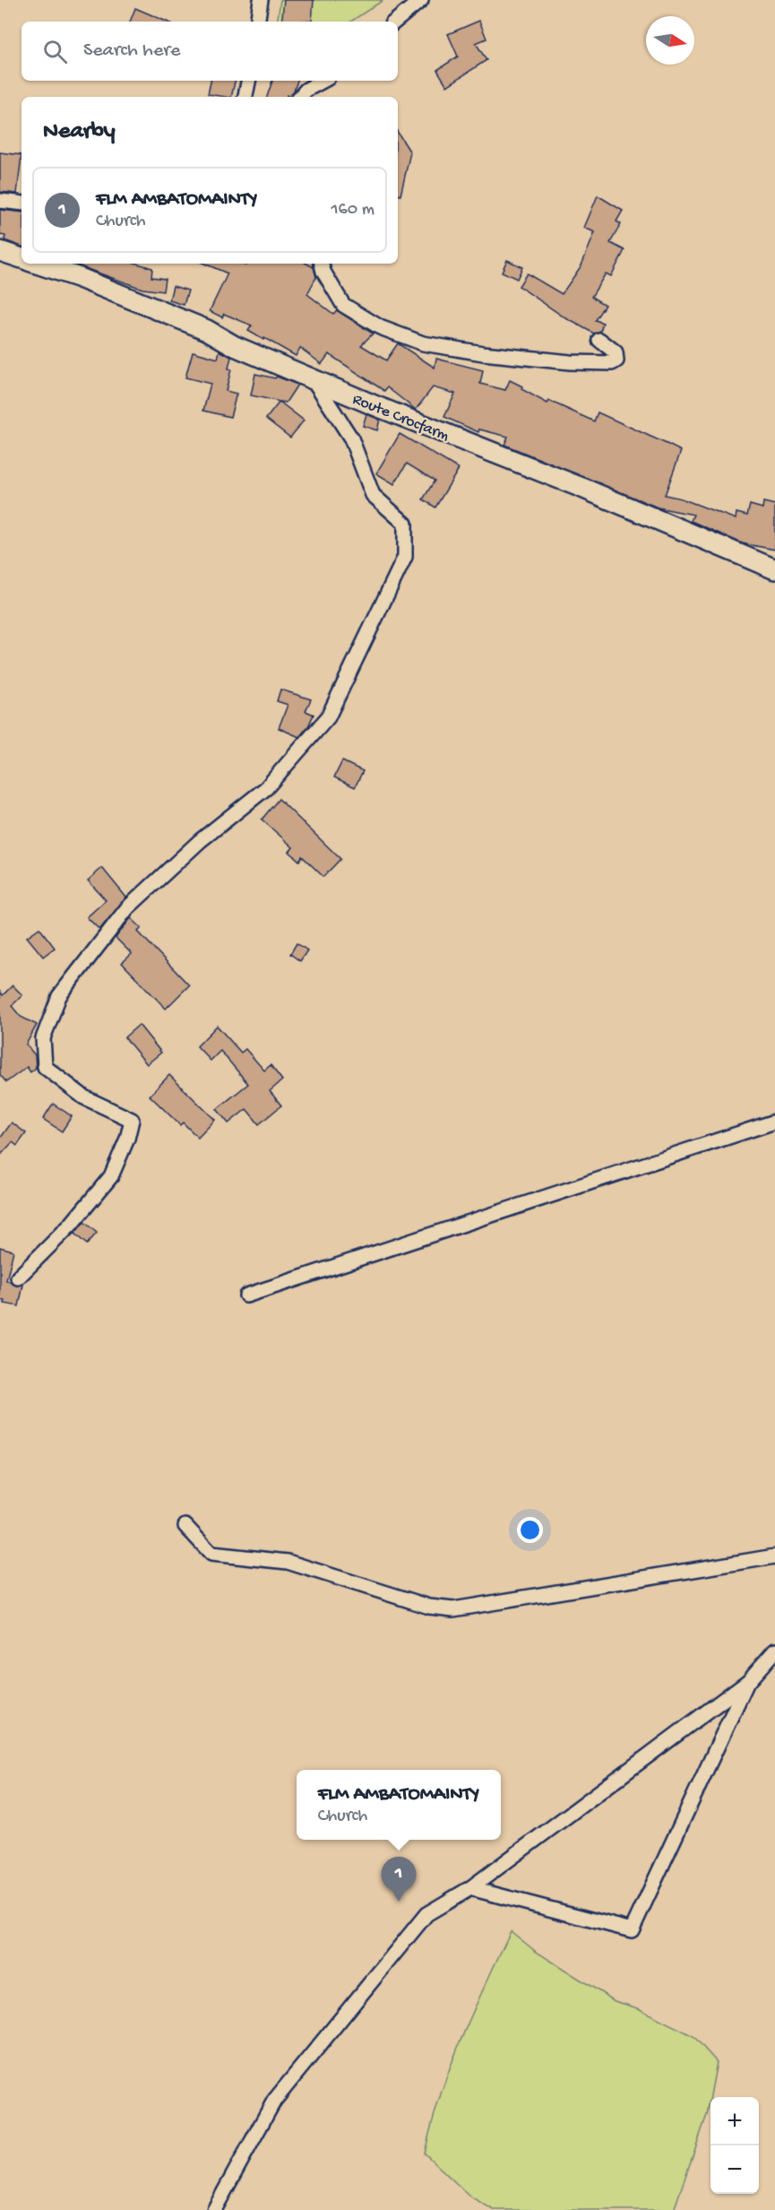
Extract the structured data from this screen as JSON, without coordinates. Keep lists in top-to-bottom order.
{
  "streets": {
    "street": ["Route Crocfarm"]
  },
  "north": "right",
  "page": {
    "search": "Search here",
    "heading": "Nearby",
    "list": [
      {
        "mark": "1",
        "name": "FLM AMBATOMAINTY",
        "note": "Church",
        "value": "160 m"
      }
    ],
    "popup": ["FLM AMBATOMAINTY", "Church"],
    "pins": "1",
    "map_buttons": ["+", "−"]
  }
}
